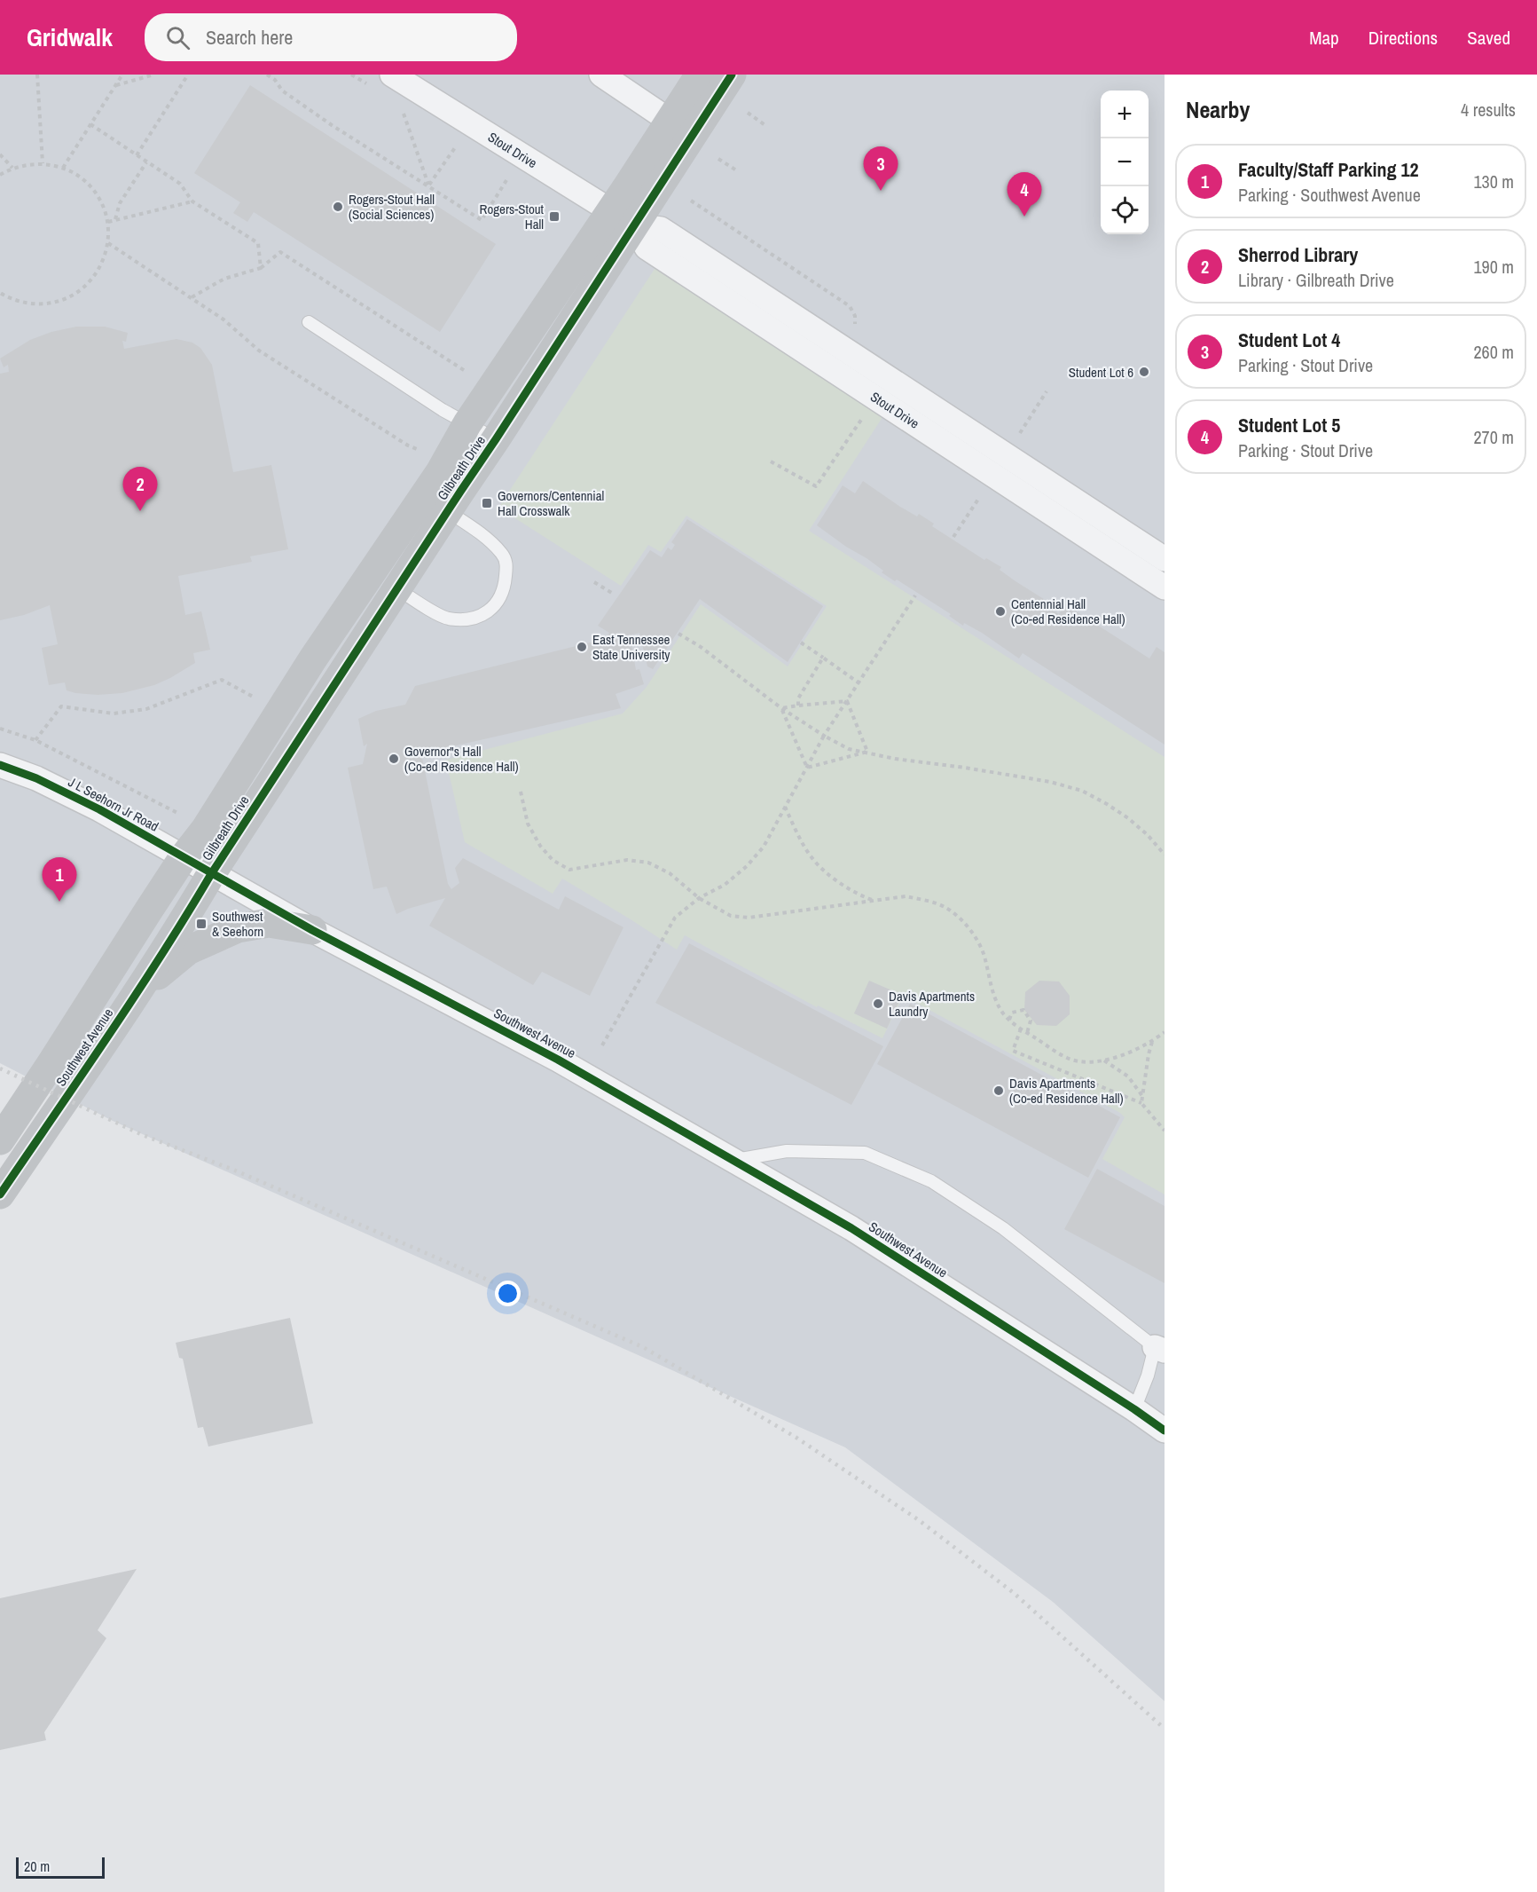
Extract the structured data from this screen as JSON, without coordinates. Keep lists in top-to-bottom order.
{
  "streets": {
    "street": [
      "Stout Drive",
      "Gilbreath Drive",
      "J L Seehorn Jr Road",
      "Southwest Avenue"
    ]
  },
  "crossings": [
    ["Stout Drive", "Gilbreath Drive"],
    ["Gilbreath Drive", "J L Seehorn Jr Road"],
    ["Gilbreath Drive", "Southwest Avenue"],
    ["J L Seehorn Jr Road", "Southwest Avenue"]
  ],
  "places": {
    "other": [
      "Rogers-Stout Hall (Social Sciences)",
      "Student Lot 6",
      "Centennial Hall (Co-ed Residence Hall)",
      "East Tennessee State University",
      "Governor\"s Hall (Co-ed Residence Hall)",
      "Davis Apartments Laundry",
      "Davis Apartments (Co-ed Residence Hall)"
    ],
    "transit": ["Rogers-Stout Hall", "Governors/Centennial Hall Crosswalk", "Southwest & Seehorn"]
  },
  "scale_bar": "20 m",
  "page": {
    "header": "Gridwalk",
    "search": "Search here",
    "nav": ["Map", "Directions", "Saved"],
    "heading": ["Nearby", "4 results"],
    "map_buttons": ["+", "−"],
    "list": [
      {
        "mark": "1",
        "name": "Faculty/Staff Parking 12",
        "note": "Parking · Southwest Avenue",
        "value": "130 m"
      },
      {
        "mark": "2",
        "name": "Sherrod Library",
        "note": "Library · Gilbreath Drive",
        "value": "190 m"
      },
      {
        "mark": "3",
        "name": "Student Lot 4",
        "note": "Parking · Stout Drive",
        "value": "260 m"
      },
      {
        "mark": "4",
        "name": "Student Lot 5",
        "note": "Parking · Stout Drive",
        "value": "270 m"
      }
    ],
    "pins": [
      "3",
      "4",
      "2",
      "1"
    ],
    "scale": "20 m"
  }
}
